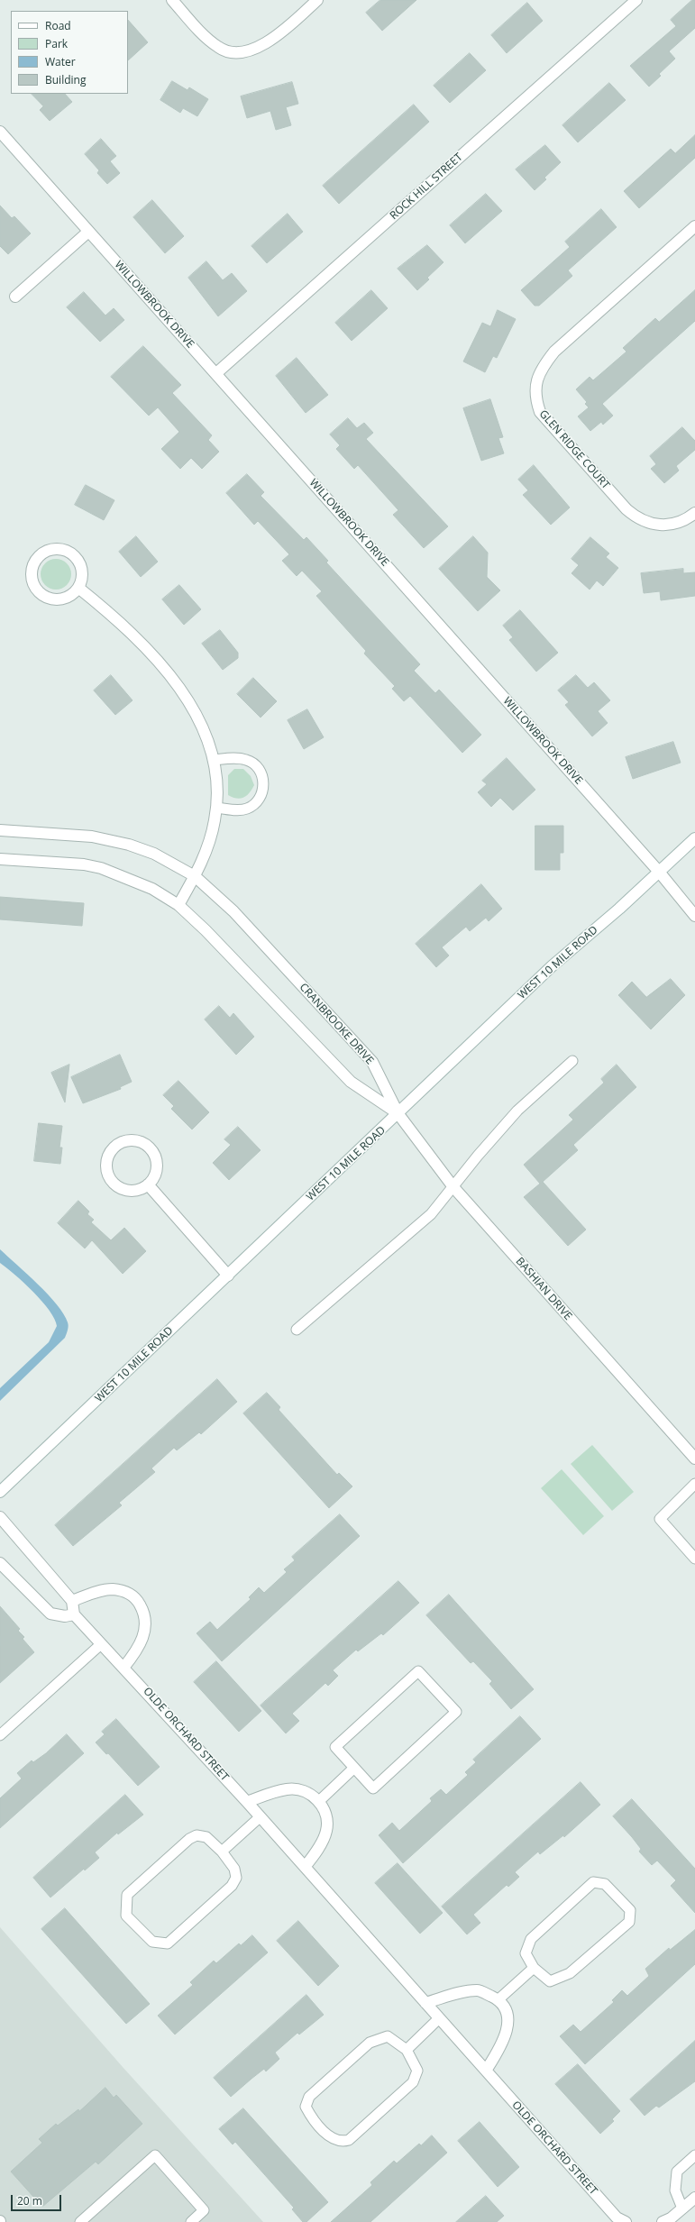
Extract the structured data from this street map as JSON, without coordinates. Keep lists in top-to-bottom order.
{
  "streets": {
    "street": [
      "ROCK HILL STREET",
      "WILLOWBROOK DRIVE",
      "GLEN RIDGE COURT",
      "WEST 10 MILE ROAD",
      "CRANBROOKE DRIVE",
      "BASHIAN DRIVE",
      "OLDE ORCHARD STREET"
    ]
  },
  "crossings": [
    ["ROCK HILL STREET", "WILLOWBROOK DRIVE"],
    ["WILLOWBROOK DRIVE", "WEST 10 MILE ROAD"],
    ["WEST 10 MILE ROAD", "CRANBROOKE DRIVE"],
    ["WEST 10 MILE ROAD", "BASHIAN DRIVE"],
    ["CRANBROOKE DRIVE", "BASHIAN DRIVE"]
  ],
  "legend": [
    "Road",
    "Park",
    "Water",
    "Building"
  ],
  "scale_bar": "20 m"
}
